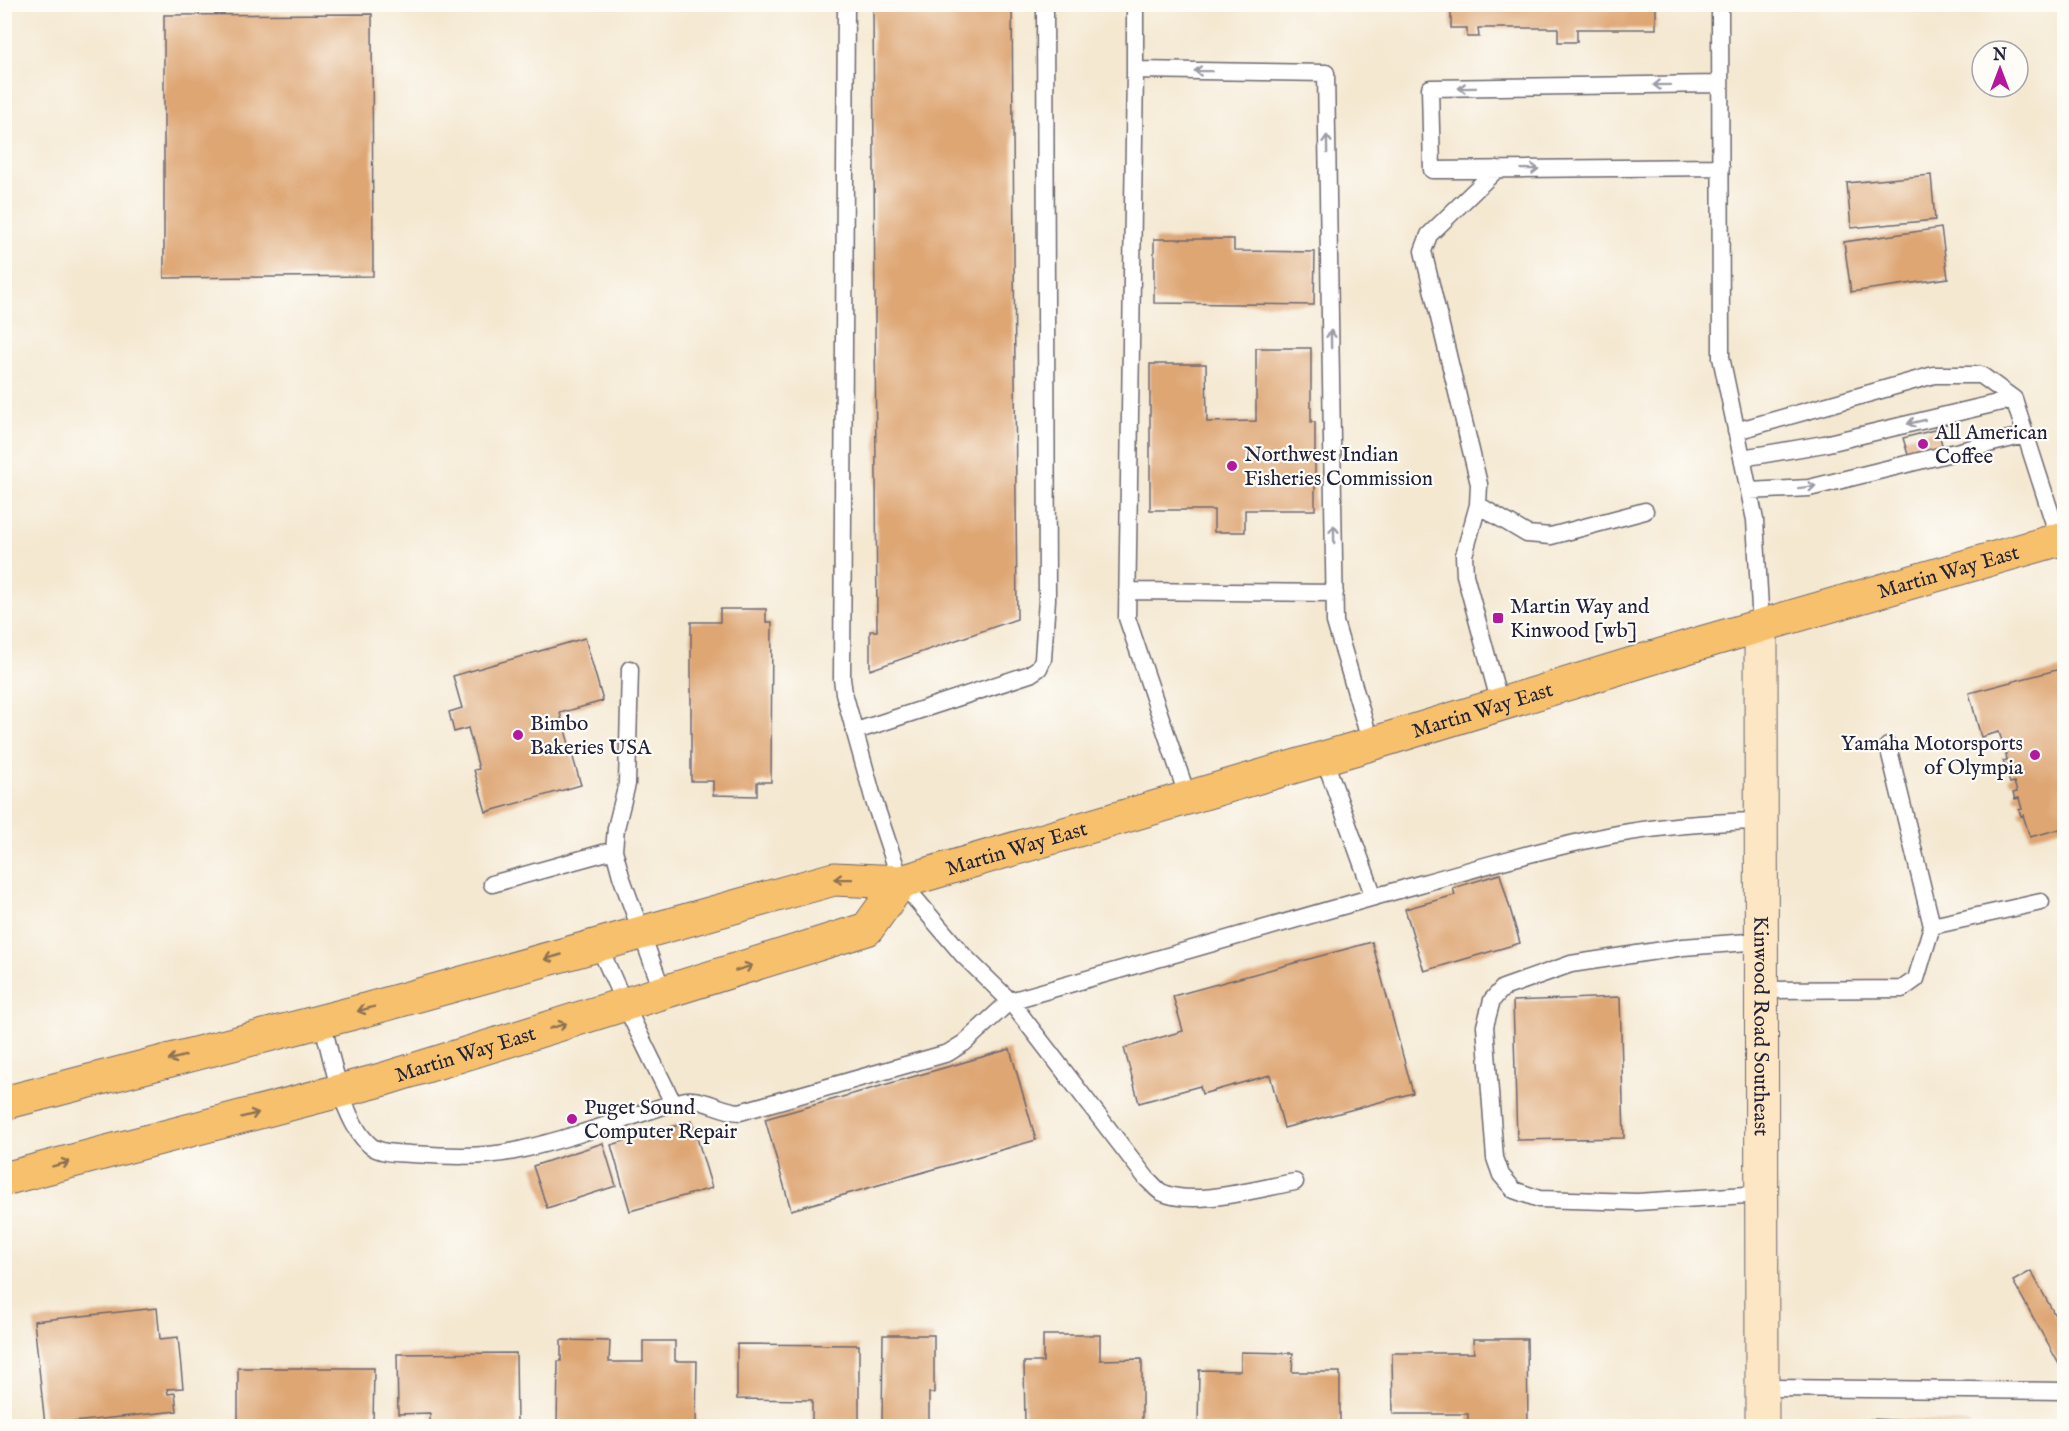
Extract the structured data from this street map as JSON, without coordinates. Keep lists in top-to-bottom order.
{
  "streets": {
    "main road": ["Martin Way East"],
    "street": ["Kinwood Road Southeast"]
  },
  "crossings": [
    ["Martin Way East", "Kinwood Road Southeast"]
  ],
  "places": {
    "other": [
      "All American Coffee",
      "Northwest Indian Fisheries Commission",
      "Bimbo Bakeries USA",
      "Yamaha Motorsports of Olympia",
      "Puget Sound Computer Repair"
    ],
    "transit": ["Martin Way and Kinwood [wb]"]
  },
  "north": "top"
}
